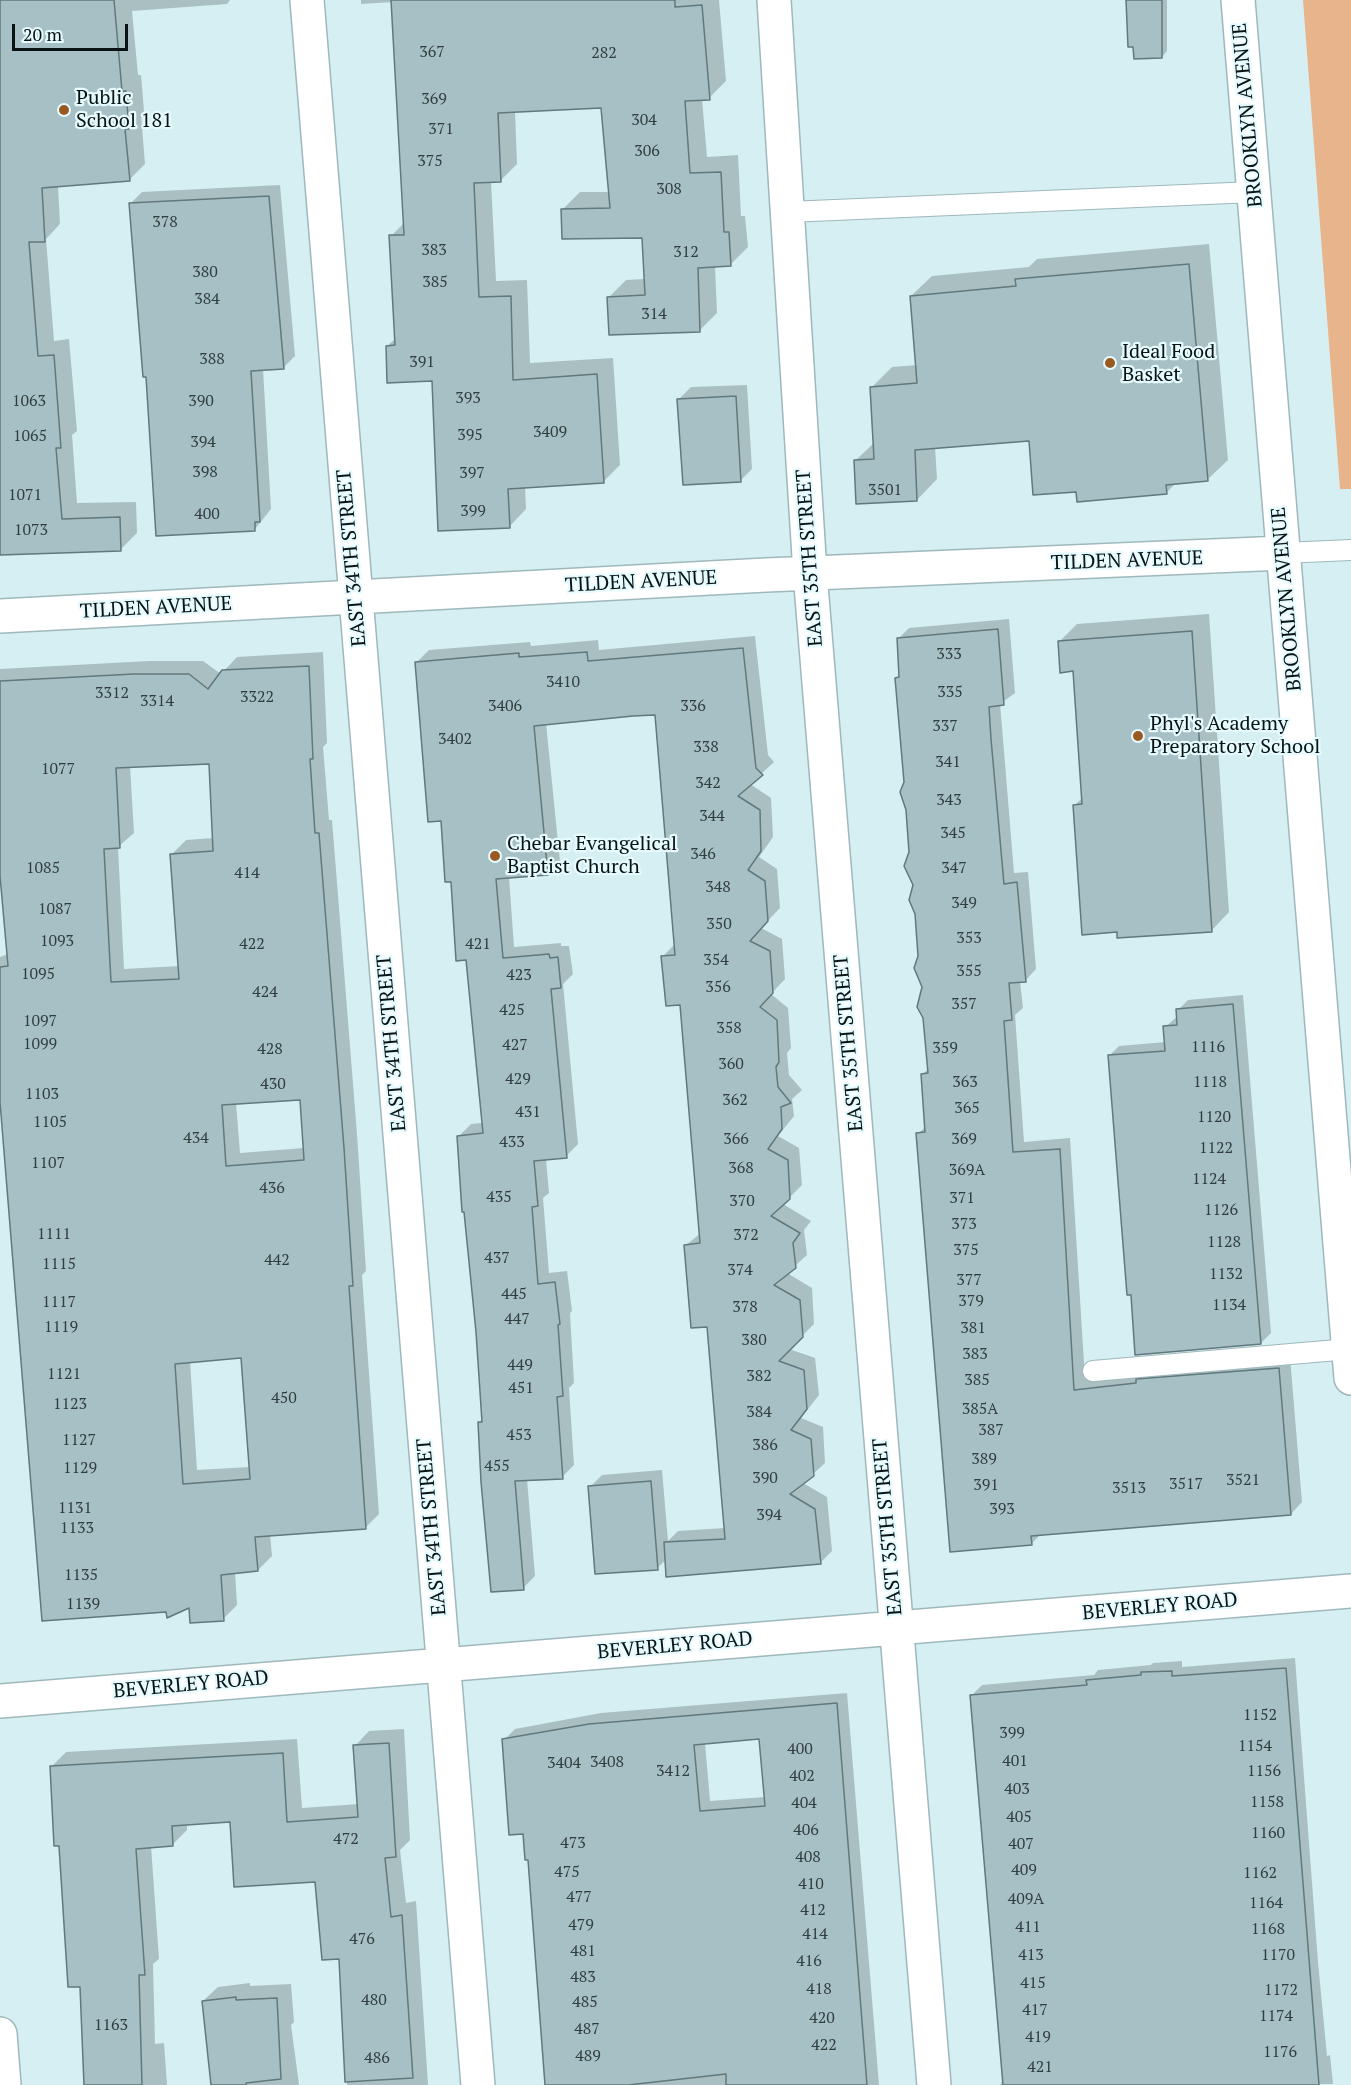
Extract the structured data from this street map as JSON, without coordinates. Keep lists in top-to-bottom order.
{
  "streets": {
    "street": [
      "BROOKLYN AVENUE",
      "EAST 34TH STREET",
      "EAST 35TH STREET",
      "TILDEN AVENUE",
      "BEVERLEY ROAD"
    ]
  },
  "crossings": [
    ["BROOKLYN AVENUE", "TILDEN AVENUE"],
    ["EAST 34TH STREET", "TILDEN AVENUE"],
    ["EAST 34TH STREET", "BEVERLEY ROAD"],
    ["EAST 35TH STREET", "TILDEN AVENUE"],
    ["EAST 35TH STREET", "BEVERLEY ROAD"]
  ],
  "places": [
    "Public School 181",
    "Ideal Food Basket",
    "Phyl's Academy Preparatory School",
    "Chebar Evangelical Baptist Church"
  ],
  "house_numbers": [
    "367",
    "282",
    "369",
    "304",
    "371",
    "306",
    "375",
    "308",
    "378",
    "383",
    "312",
    "380",
    "385",
    "384",
    "314",
    "388",
    "391",
    "393",
    "1063",
    "390",
    "3409",
    "395",
    "1065",
    "394",
    "398",
    "397",
    "3501",
    "1071",
    "399",
    "400",
    "1073",
    "333",
    "3410",
    "335",
    "3312",
    "3322",
    "3314",
    "3406",
    "336",
    "337",
    "3402",
    "338",
    "341",
    "1077",
    "342",
    "343",
    "344",
    "345",
    "346",
    "1085",
    "347",
    "414",
    "348",
    "349",
    "1087",
    "350",
    "353",
    "1093",
    "422",
    "421",
    "354",
    "355",
    "1095",
    "423",
    "356",
    "424",
    "357",
    "425",
    "1097",
    "358",
    "1099",
    "427",
    "1116",
    "359",
    "428",
    "360",
    "429",
    "363",
    "1118",
    "430",
    "1103",
    "362",
    "365",
    "431",
    "1120",
    "1105",
    "434",
    "366",
    "369",
    "433",
    "1122",
    "1107",
    "368",
    "369A",
    "1124",
    "436",
    "435",
    "371",
    "370",
    "1126",
    "373",
    "1111",
    "372",
    "1128",
    "375",
    "437",
    "442",
    "1115",
    "374",
    "1132",
    "377",
    "445",
    "379",
    "1117",
    "1134",
    "378",
    "447",
    "1119",
    "381",
    "380",
    "383",
    "449",
    "1121",
    "382",
    "385",
    "451",
    "450",
    "1123",
    "385A",
    "384",
    "387",
    "453",
    "1127",
    "386",
    "389",
    "455",
    "1129",
    "390",
    "3521",
    "3517",
    "391",
    "3513",
    "1131",
    "393",
    "394",
    "1133",
    "1135",
    "1139",
    "1152",
    "399",
    "1154",
    "400",
    "401",
    "3408",
    "3404",
    "3412",
    "1156",
    "402",
    "403",
    "1158",
    "404",
    "405",
    "406",
    "1160",
    "472",
    "473",
    "407",
    "408",
    "409",
    "475",
    "1162",
    "410",
    "477",
    "409A",
    "1164",
    "412",
    "479",
    "411",
    "1168",
    "414",
    "476",
    "481",
    "413",
    "1170",
    "416",
    "483",
    "415",
    "418",
    "1172",
    "480",
    "485",
    "417",
    "1174",
    "420",
    "1163",
    "487",
    "419",
    "422",
    "1176",
    "489",
    "486",
    "421"
  ],
  "scale_bar": "20 m"
}
